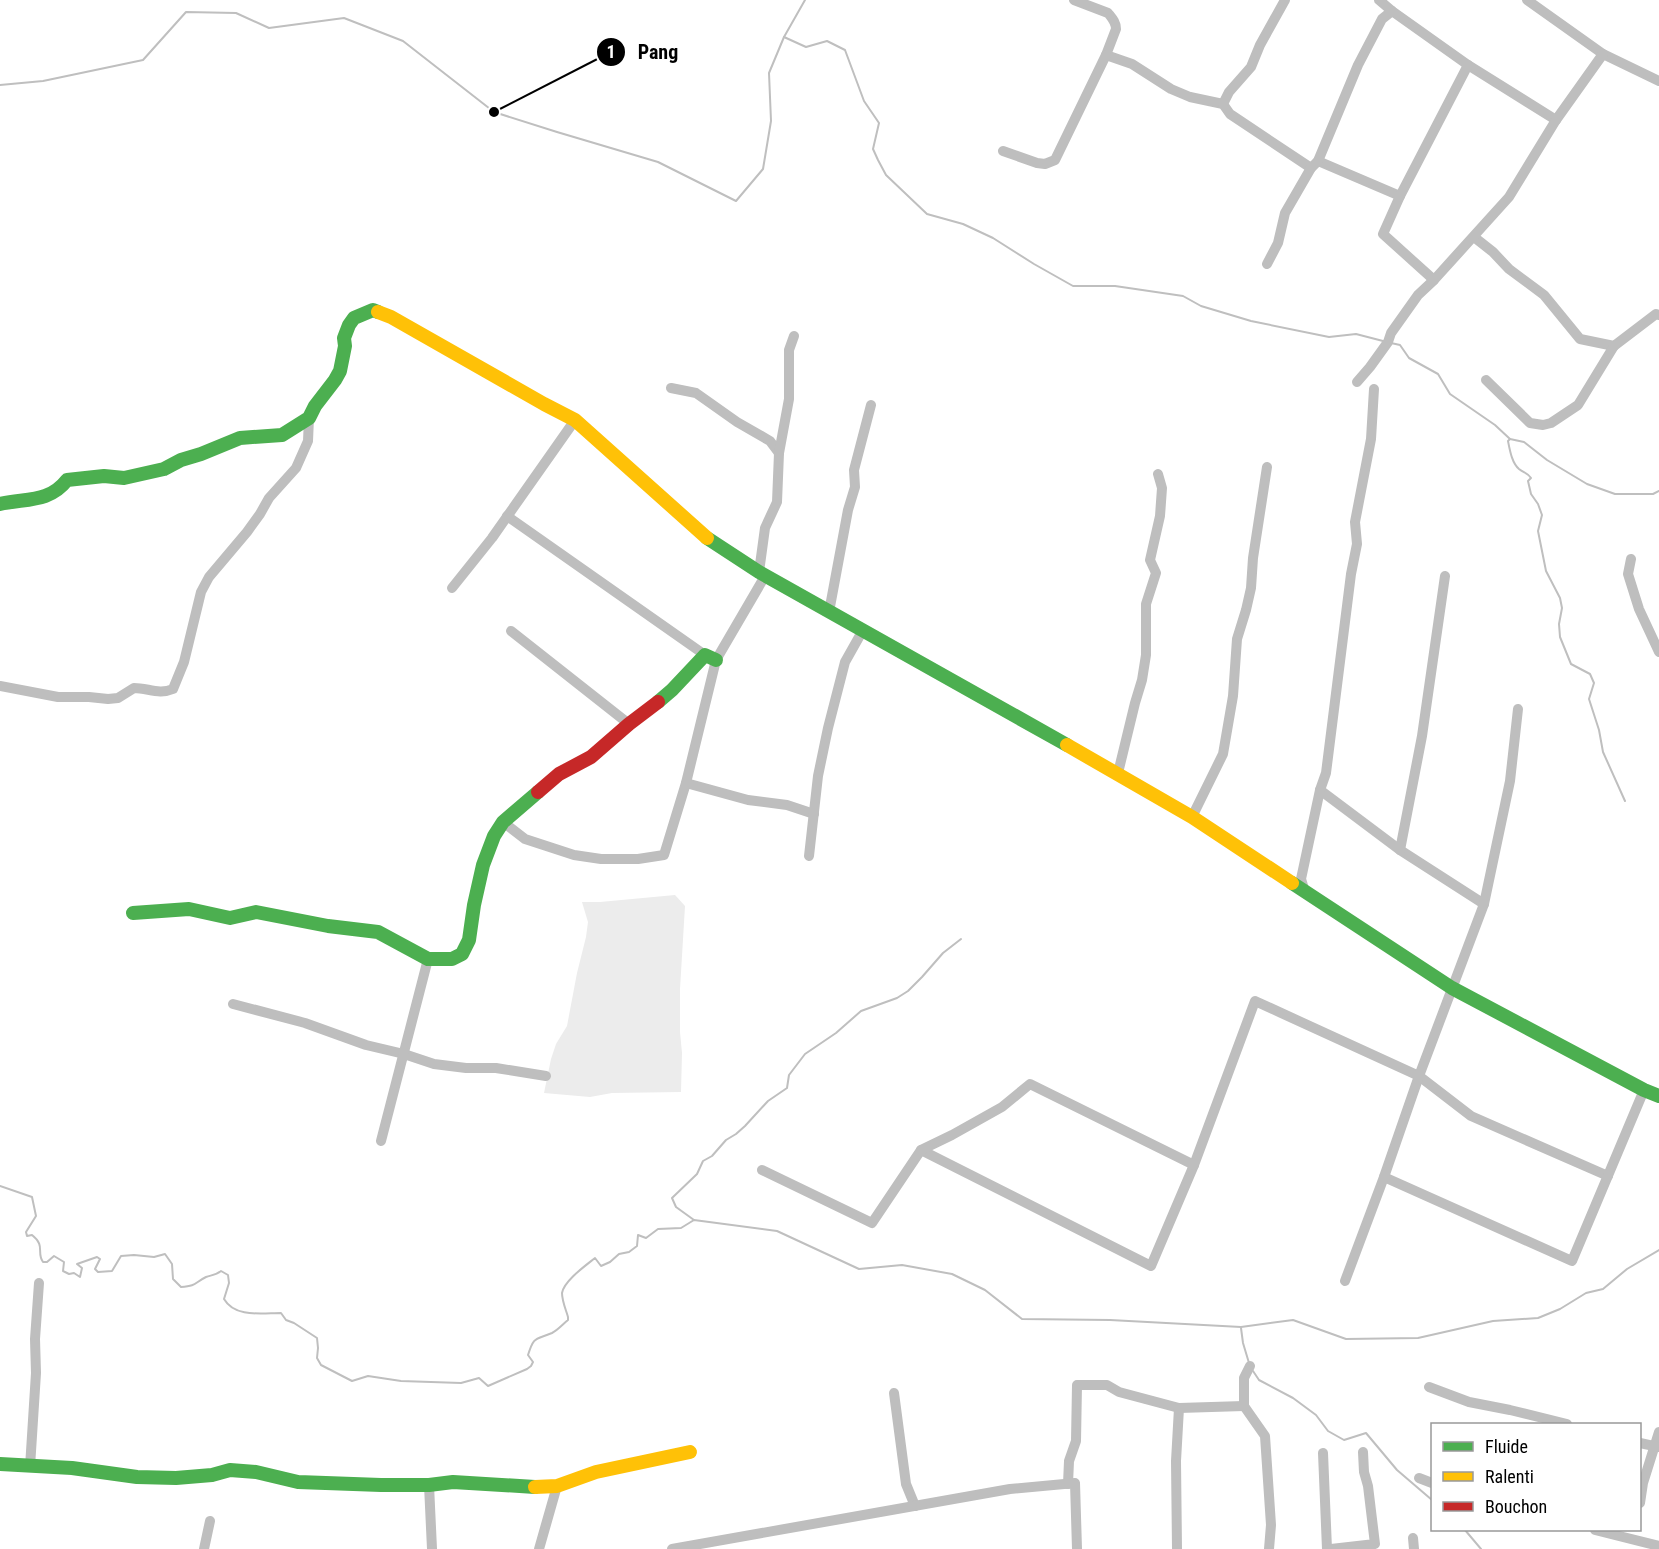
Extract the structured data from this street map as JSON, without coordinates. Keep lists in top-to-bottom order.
{
  "places": ["Pang"],
  "legend": ["Fluide", "Ralenti", "Bouchon"]
}
